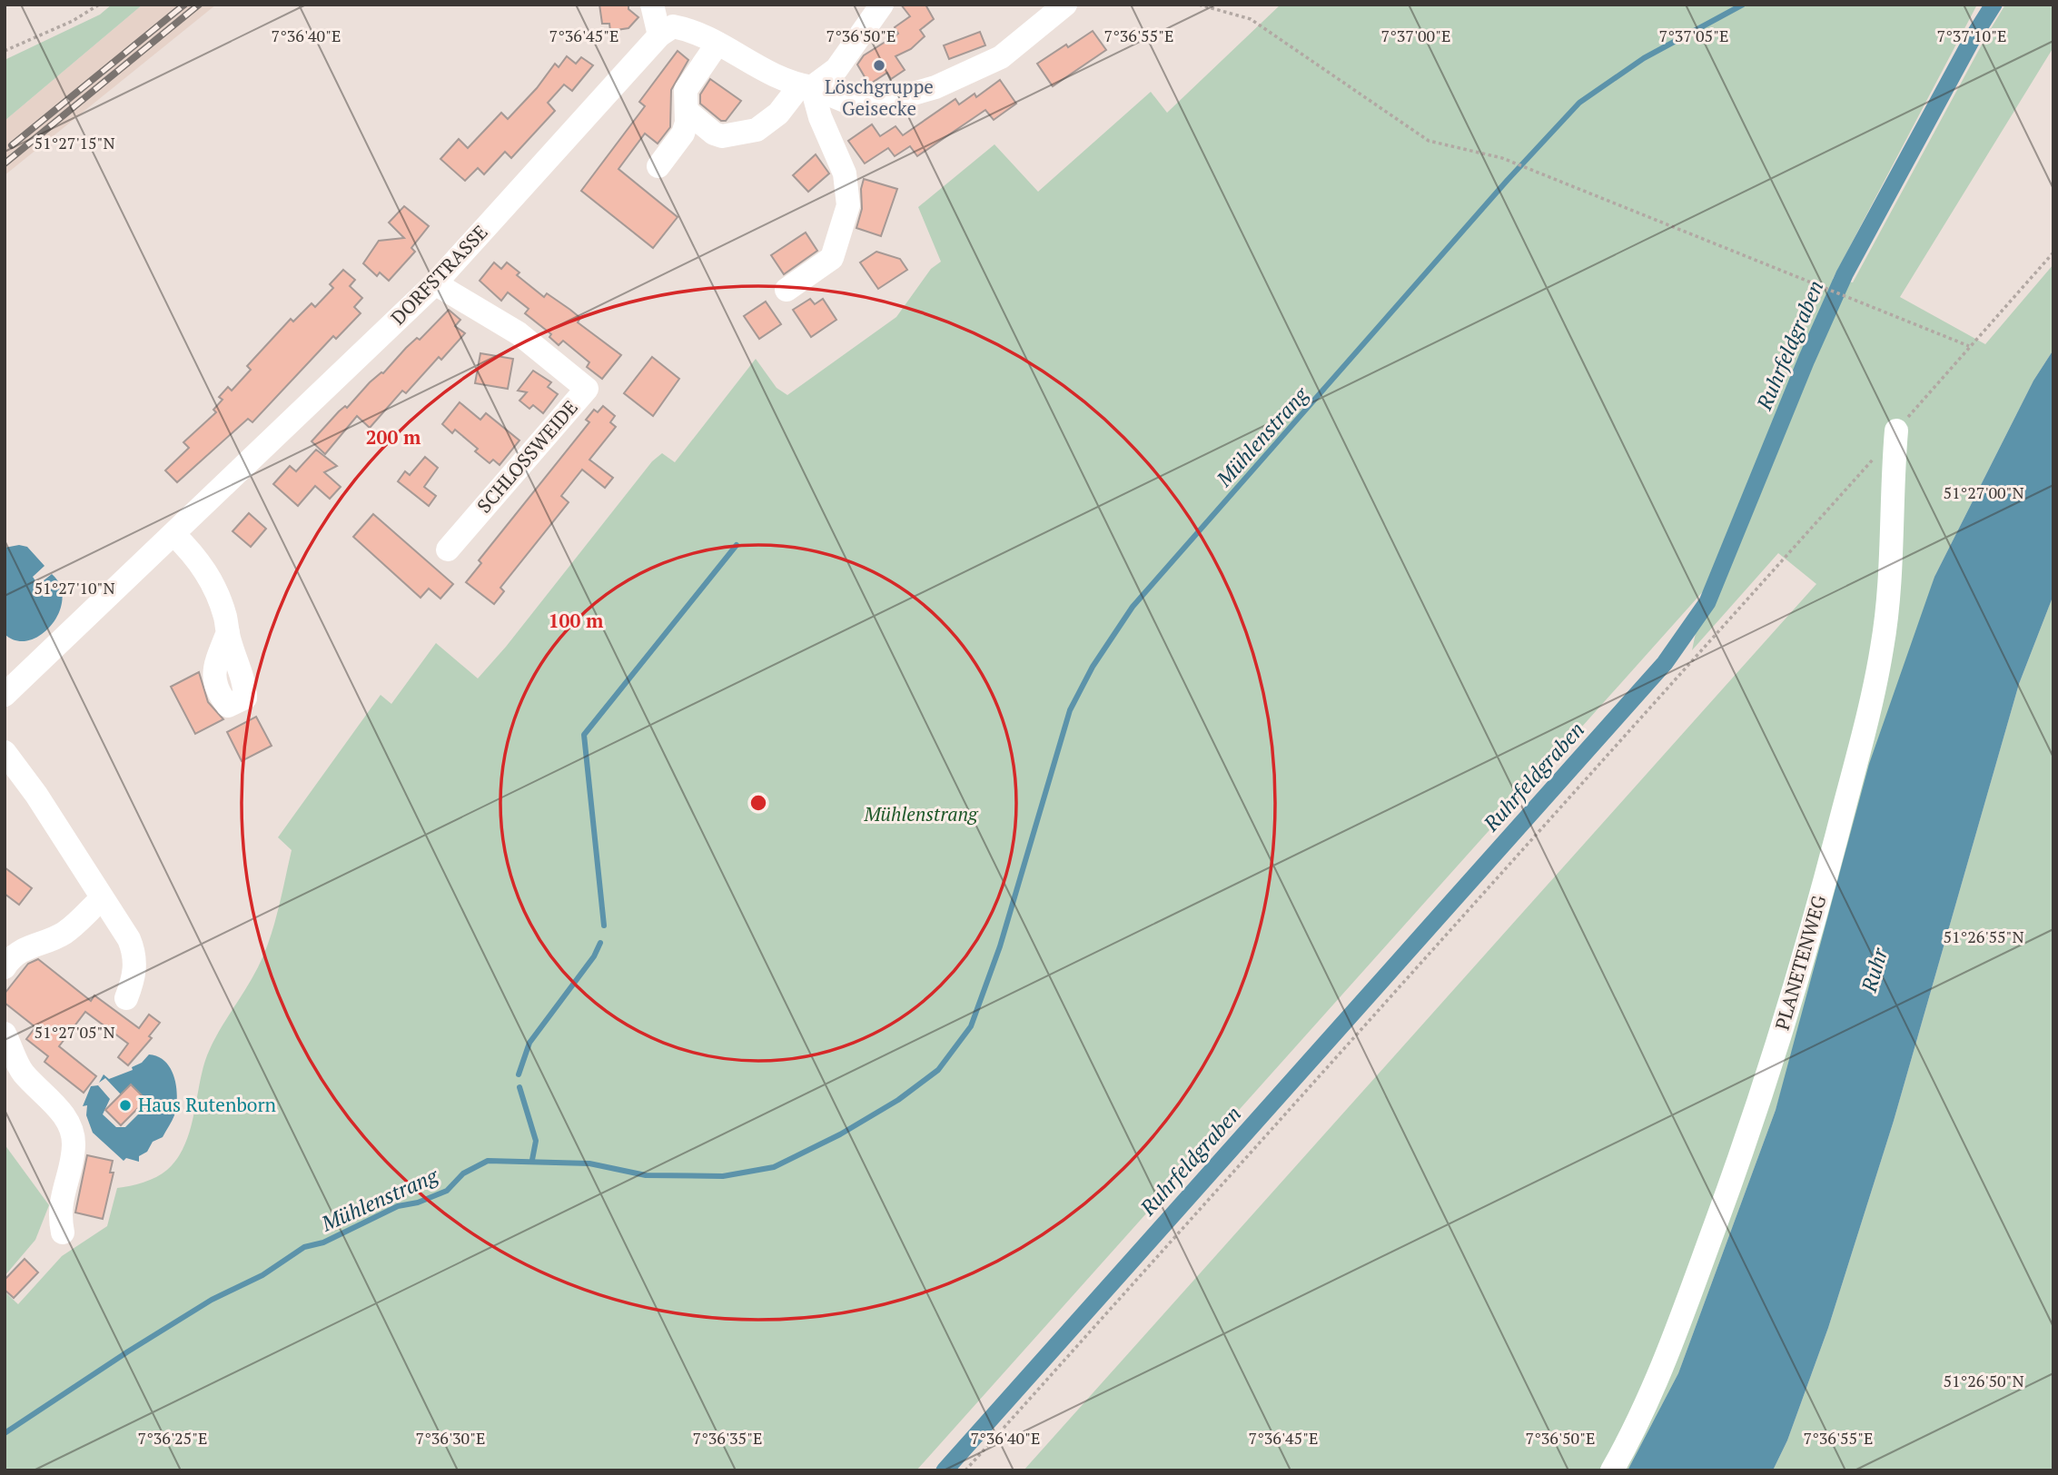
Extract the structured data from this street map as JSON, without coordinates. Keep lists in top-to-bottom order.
{
  "streets": {
    "street": ["DORFSTRASSE", "SCHLOSSWEIDE", "PLANETENWEG"]
  },
  "crossings": [
    ["DORFSTRASSE", "SCHLOSSWEIDE"]
  ],
  "water": ["Ruhrfeldgraben", "Mühlenstrang", "Ruhr"],
  "parks": ["Mühlenstrang"],
  "places": ["Löschgruppe Geisecke", "Haus Rutenborn"],
  "coordinates": [
    "7°36'40\"E",
    "7°36'45\"E",
    "7°36'50\"E",
    "7°36'55\"E",
    "7°37'00\"E",
    "7°37'05\"E",
    "7°37'10\"E",
    "51°27'15\"N",
    "51°27'00\"N",
    "51°27'10\"N",
    "51°26'55\"N",
    "51°27'05\"N",
    "51°26'50\"N",
    "7°36'25\"E",
    "7°36'30\"E",
    "7°36'35\"E"
  ],
  "rings": ["200 m", "100 m"]
}
